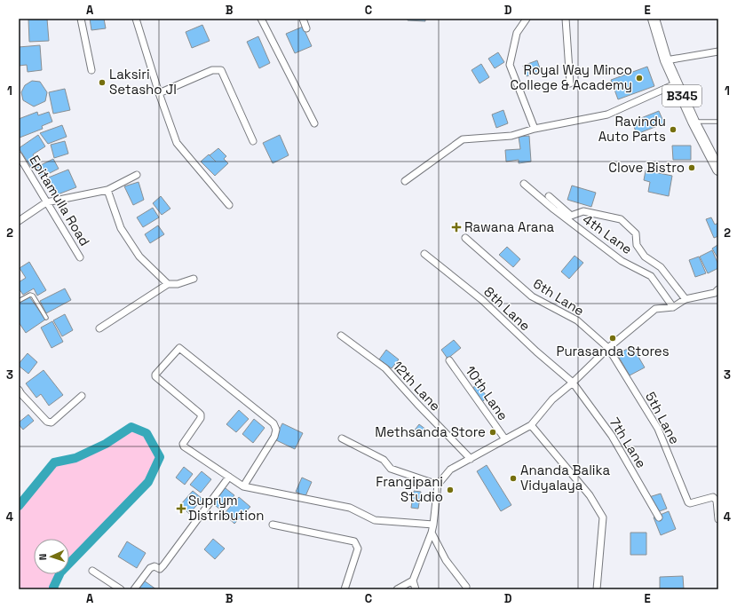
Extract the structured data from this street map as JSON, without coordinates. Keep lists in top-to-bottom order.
{
  "streets": {
    "main road": ["B345"],
    "street": [
      "Epitamulla Road",
      "4th Lane",
      "6th Lane",
      "8th Lane",
      "12th Lane",
      "10th Lane",
      "5th Lane",
      "7th Lane"
    ]
  },
  "crossings": [
    ["6th Lane", "5th Lane"],
    ["8th Lane", "7th Lane"]
  ],
  "places": {
    "other": [
      "Royal Way Minco College & Academy",
      "Laksiri Setasho JI",
      "Ravindu Auto Parts",
      "Clove Bistro",
      "Purasanda Stores",
      "Methsanda Store",
      "Ananda Balika Vidyalaya",
      "Frangipani Studio"
    ],
    "health": ["Rawana Arana", "Suprym Distribution"]
  },
  "north": "left",
  "grid": {
    "columns": [
      "A",
      "B",
      "C",
      "D",
      "E"
    ],
    "rows": [
      "1",
      "2",
      "3",
      "4"
    ]
  }
}
